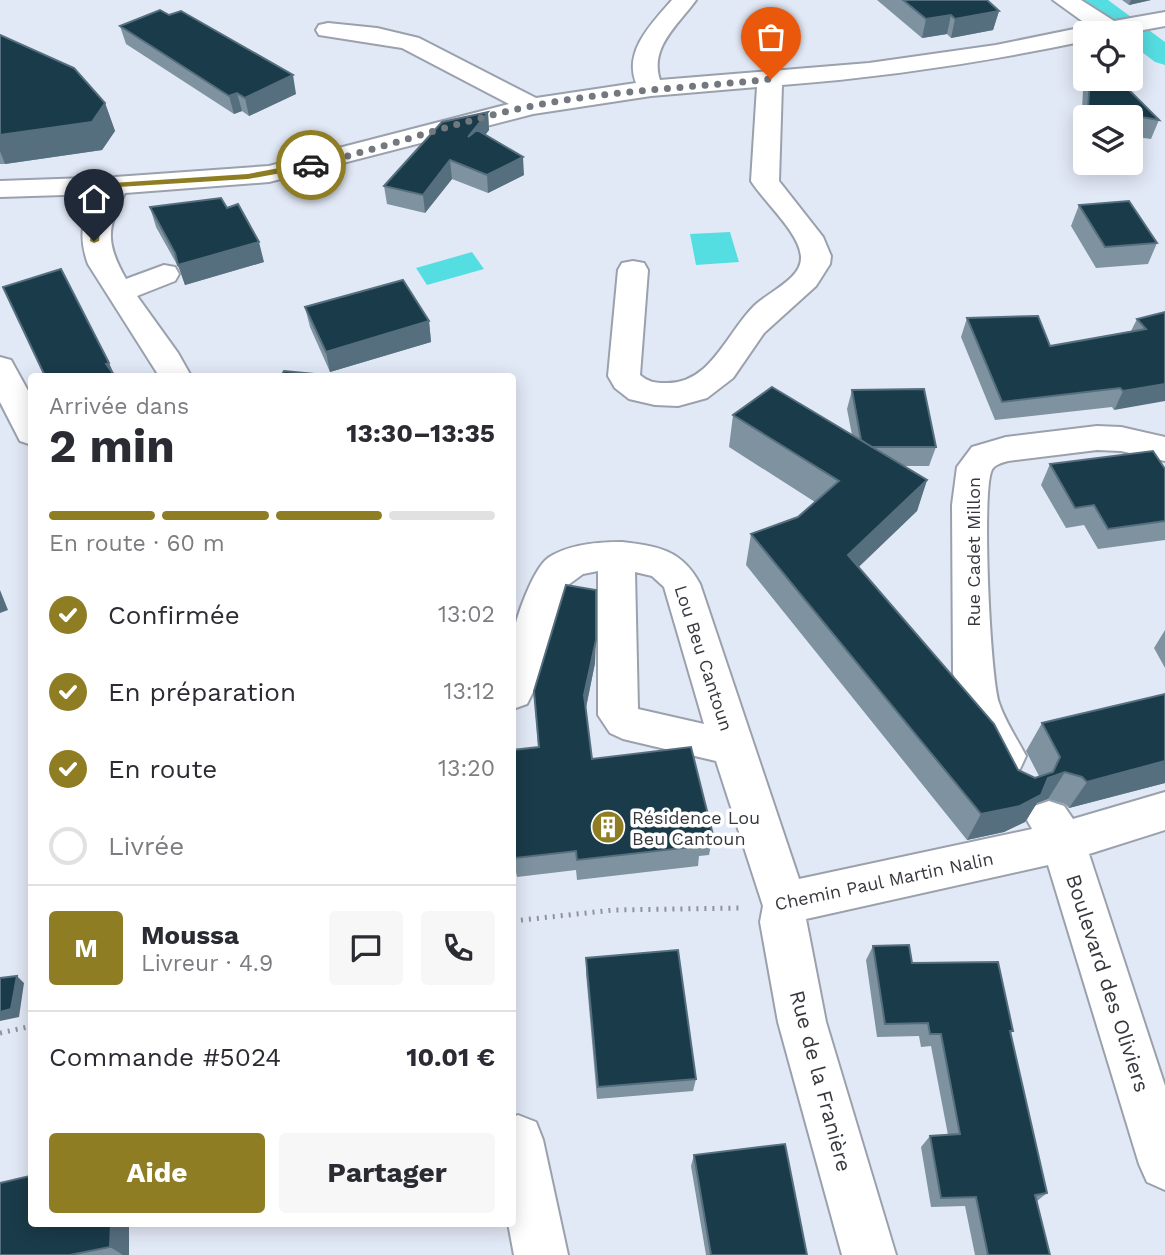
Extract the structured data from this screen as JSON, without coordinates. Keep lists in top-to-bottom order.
{
  "streets": {
    "street": [
      "Rue Cadet Millon",
      "Lou Beu Cantoun",
      "Chemin Paul Martin Nalin",
      "Boulevard des Oliviers",
      "Rue de la Franière"
    ]
  },
  "crossings": [
    ["Lou Beu Cantoun", "Chemin Paul Martin Nalin"],
    ["Lou Beu Cantoun", "Rue de la Franière"],
    ["Chemin Paul Martin Nalin", "Boulevard des Oliviers"],
    ["Chemin Paul Martin Nalin", "Rue de la Franière"]
  ],
  "places": {
    "building": ["Résidence Lou Beu Cantoun"]
  },
  "page": {
    "heading": ["2 min", "Arrivée dans", "13:30–13:35"],
    "panel": [
      "Moussa",
      "Livreur · 4.9",
      "Commande #5024",
      "10.01 €"
    ],
    "bar": "En route · 60 m",
    "list": [
      ["Confirmée", "13:02"],
      ["En préparation", "13:12"],
      ["En route", "13:20"],
      "Livrée"
    ],
    "round": "M",
    "buttons": ["Aide", "Partager"]
  }
}
